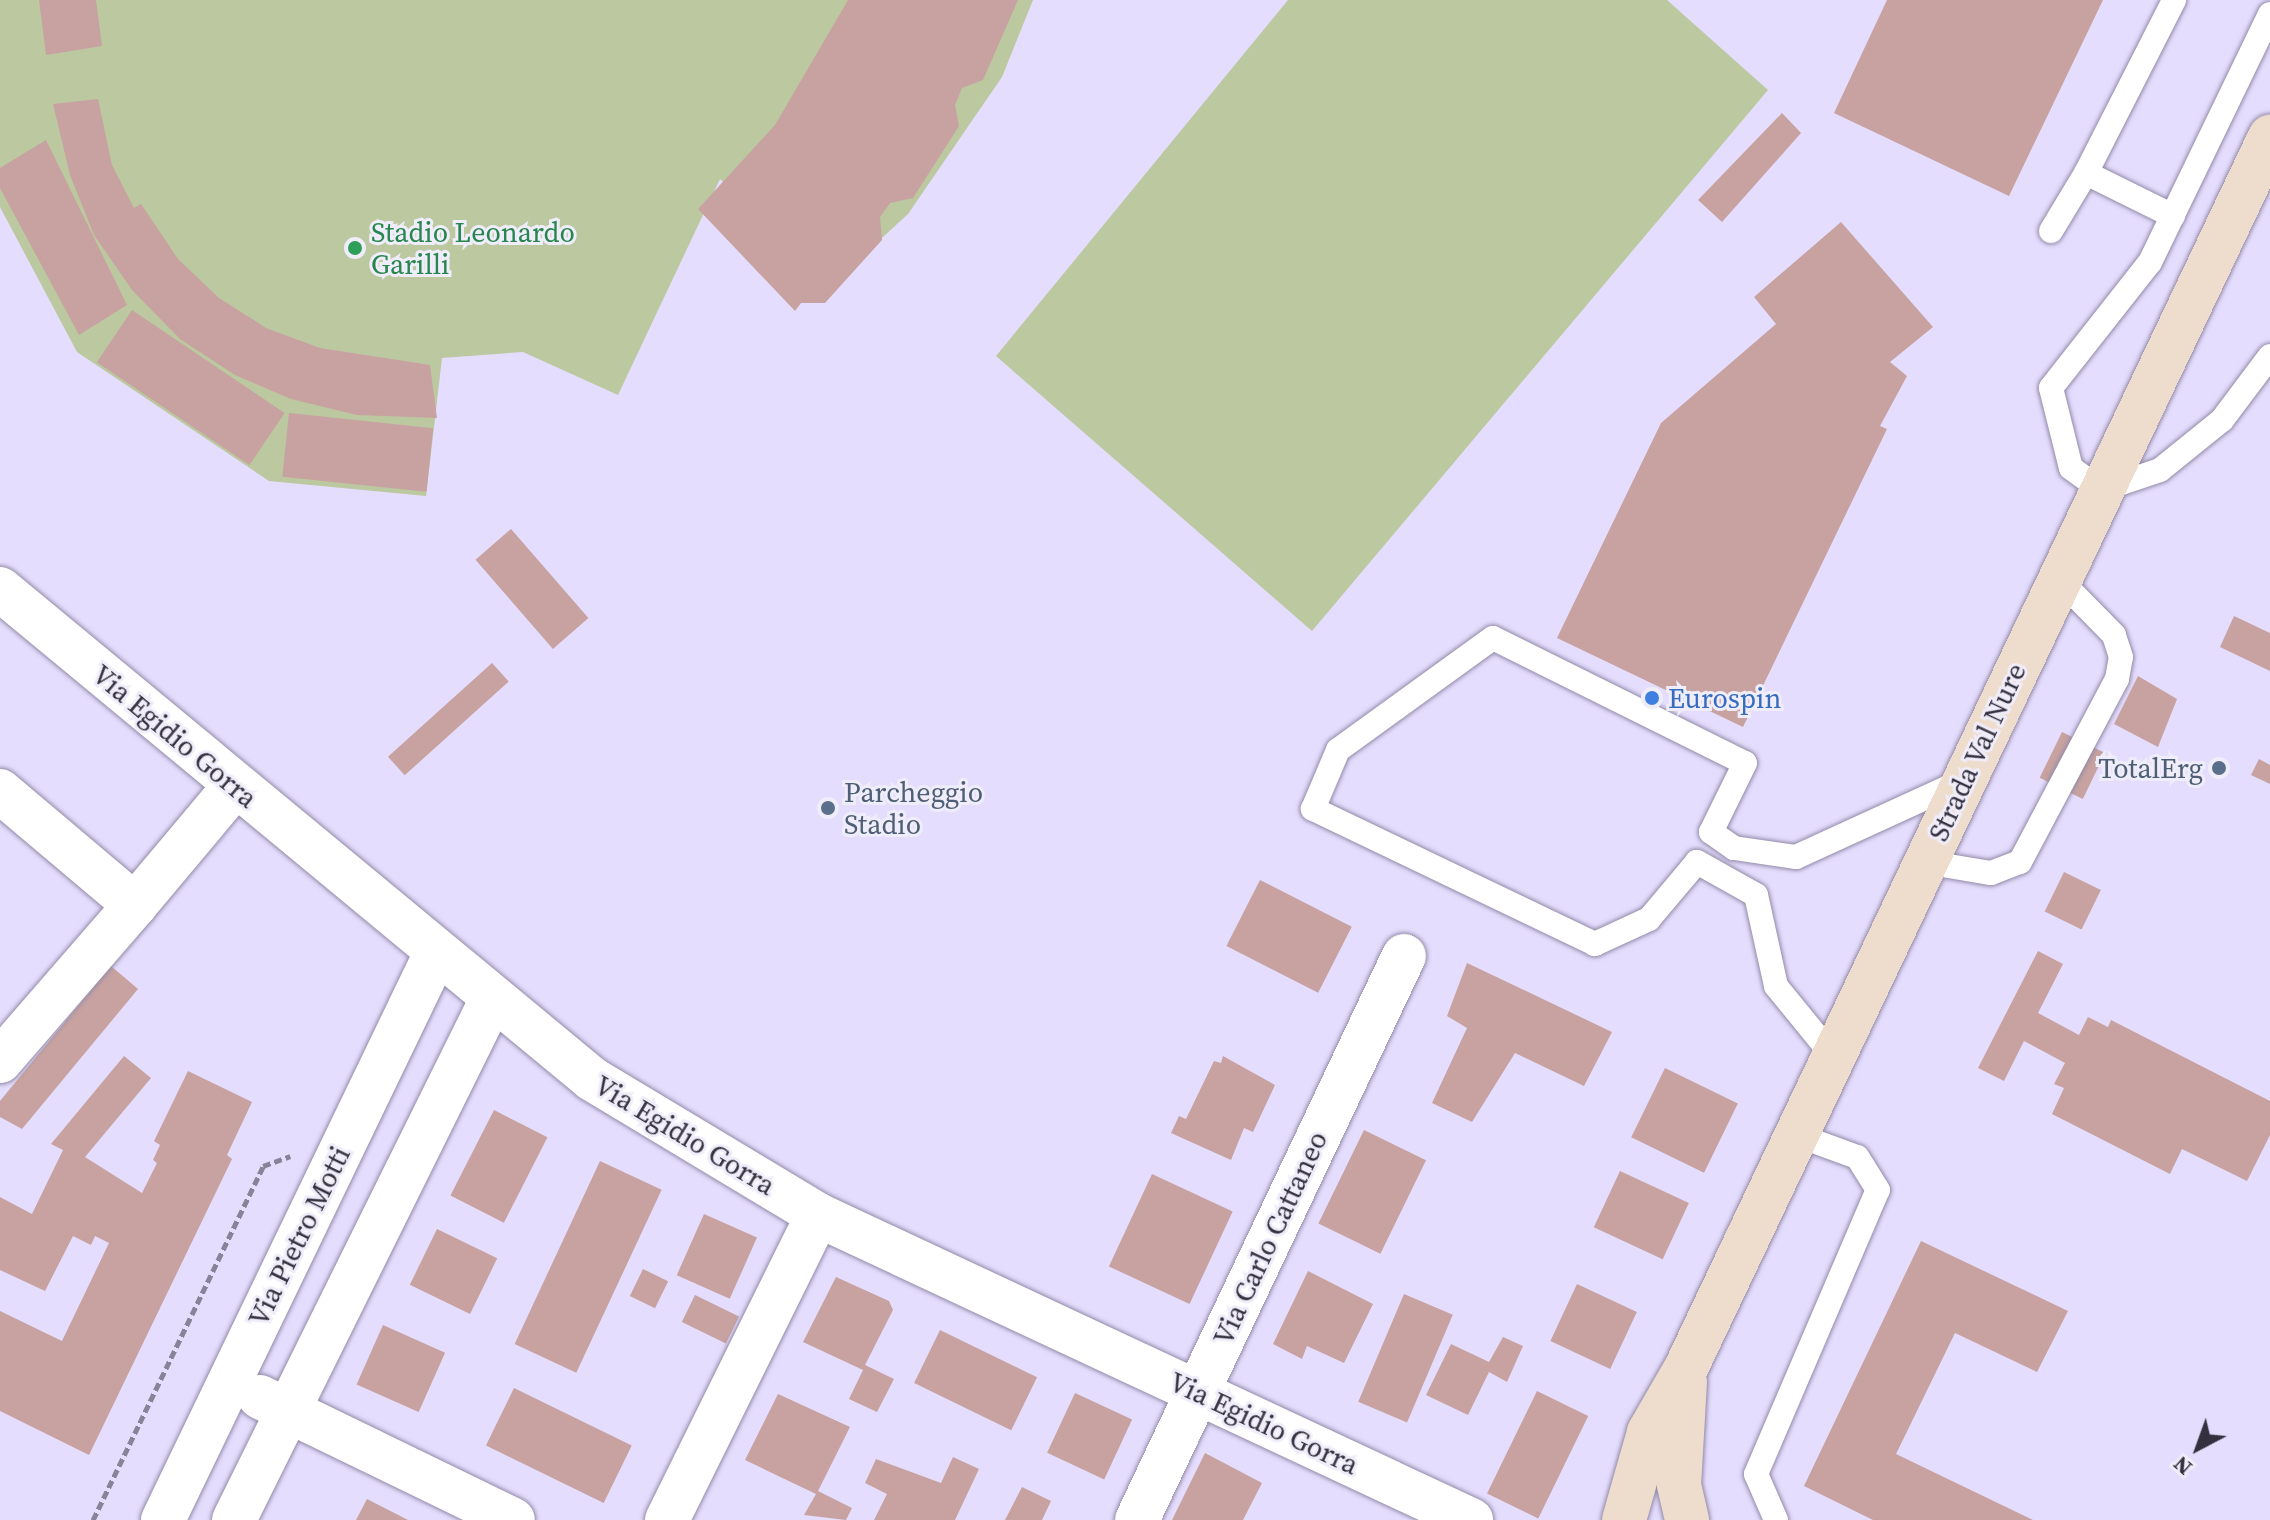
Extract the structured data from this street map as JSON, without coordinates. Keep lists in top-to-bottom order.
{
  "streets": {
    "main road": ["Strada Val Nure"],
    "street": ["Via Egidio Gorra", "Via Pietro Motti", "Via Carlo Cattaneo"]
  },
  "crossings": [
    ["Via Egidio Gorra", "Via Pietro Motti"],
    ["Via Egidio Gorra", "Via Carlo Cattaneo"]
  ],
  "places": [
    "Stadio Leonardo Garilli",
    "Eurospin",
    "TotalErg",
    "Parcheggio Stadio"
  ],
  "north": "bottom left"
}
